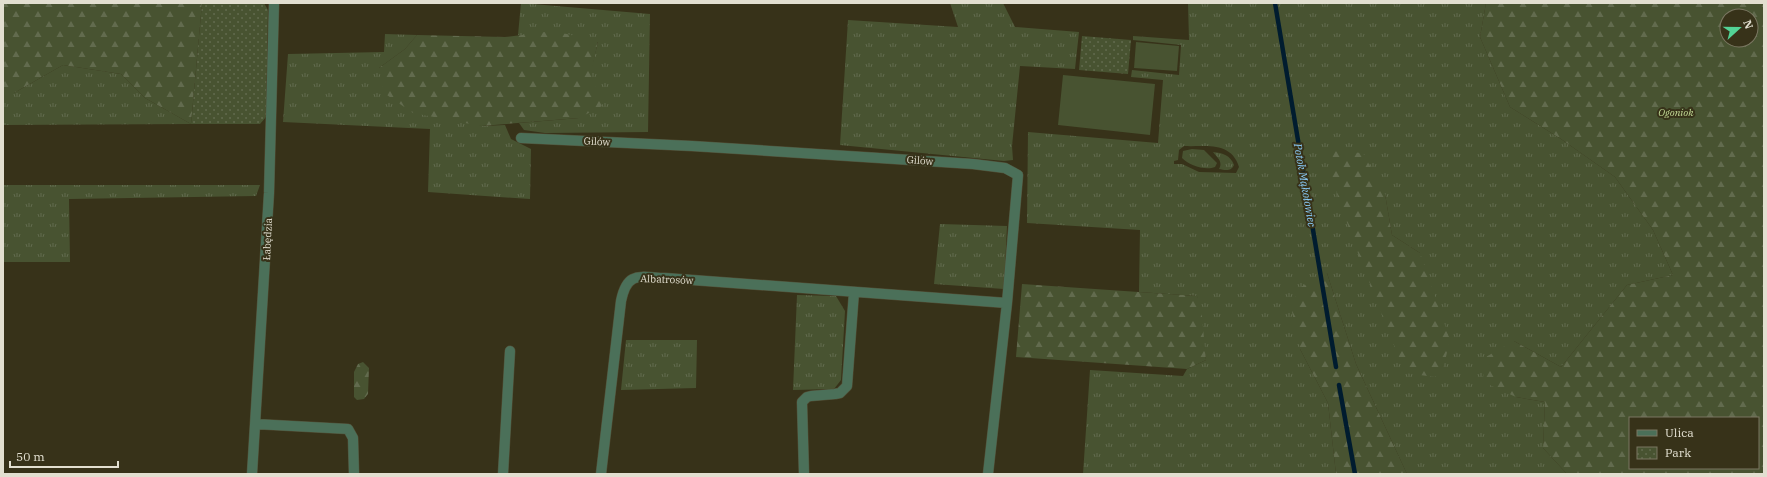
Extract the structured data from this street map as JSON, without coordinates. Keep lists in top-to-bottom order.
{
  "streets": {
    "street": ["Gilów", "Łabędzia", "Albatrosów"]
  },
  "crossings": [
    ["Gilów", "Albatrosów"]
  ],
  "water": ["Potok Mąkołowiec"],
  "parks": ["Ogoniok"],
  "legend": ["Ulica", "Park"],
  "scale_bar": "50 m",
  "north": "right"
}
